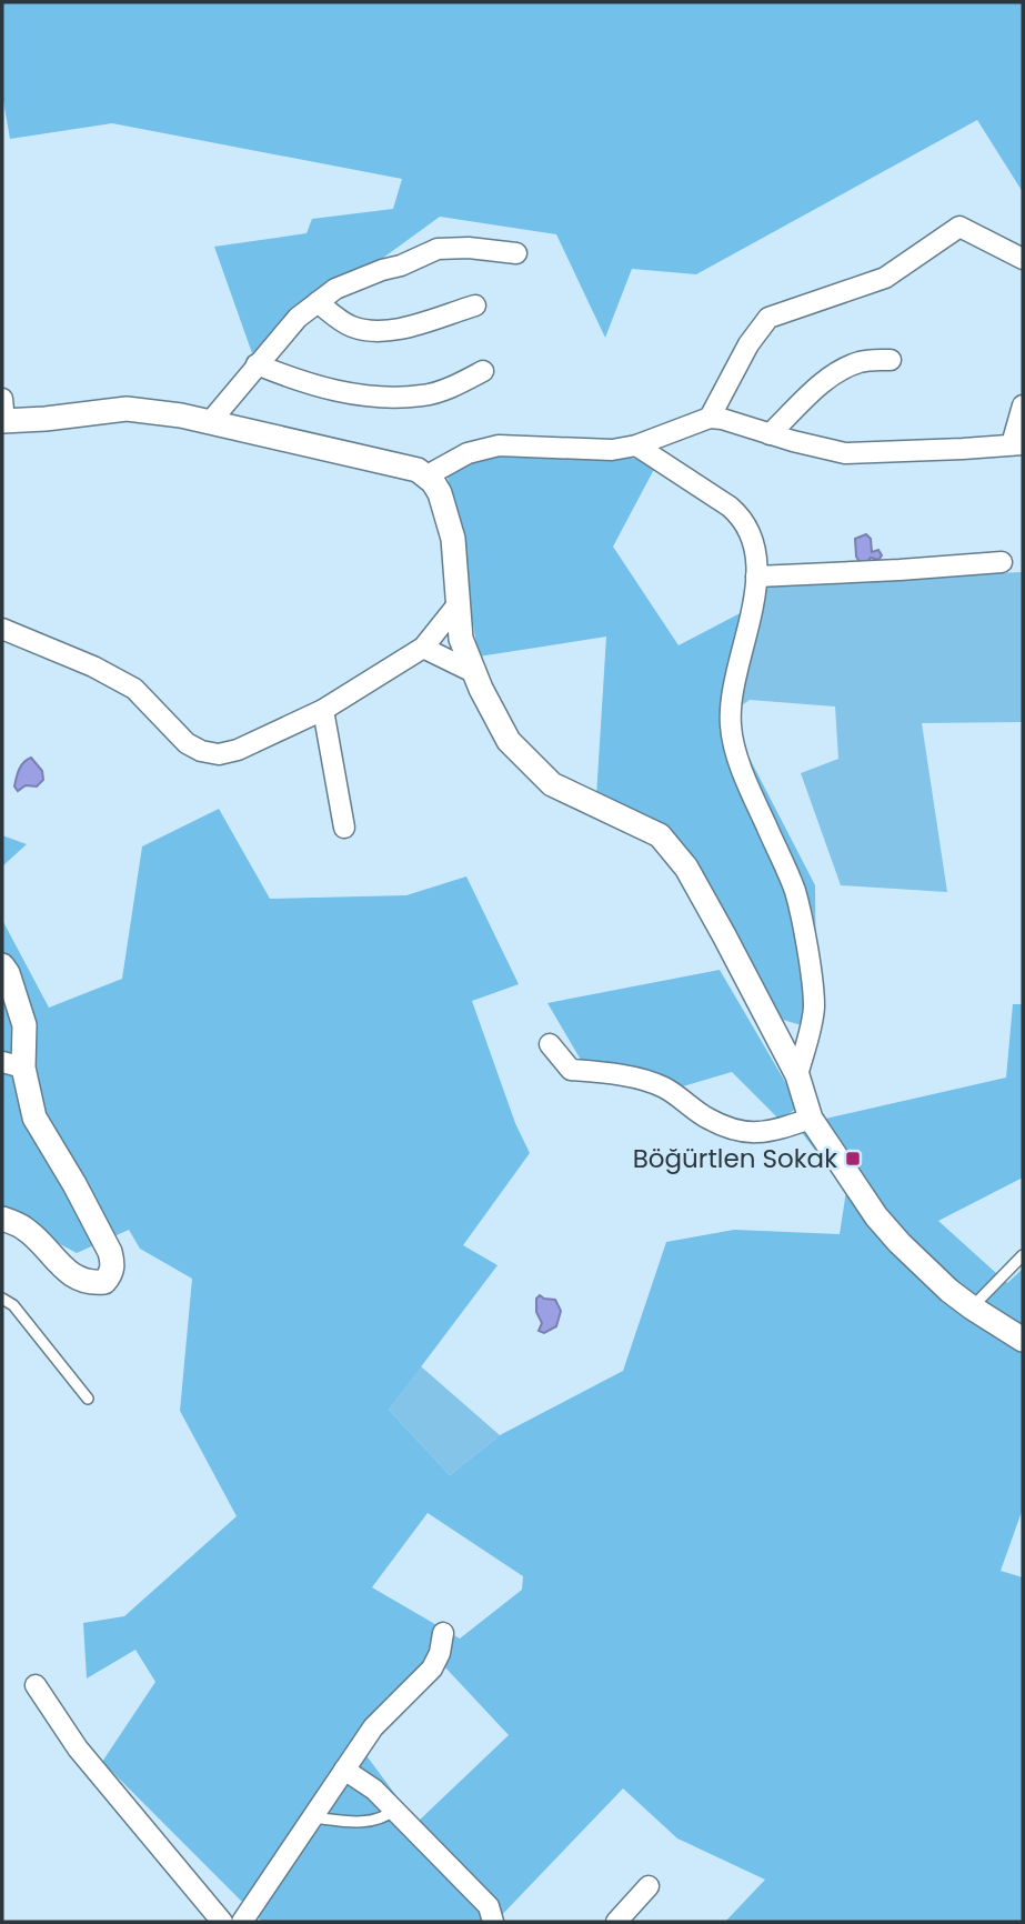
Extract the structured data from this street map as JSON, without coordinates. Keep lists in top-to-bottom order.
{
  "places": {
    "transit": ["Böğürtlen Sokak"]
  }
}
